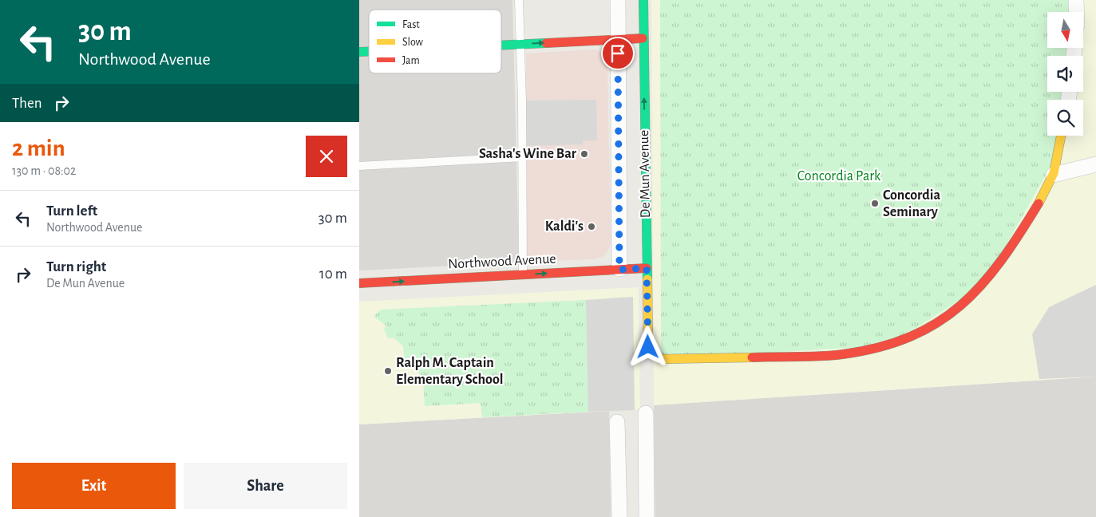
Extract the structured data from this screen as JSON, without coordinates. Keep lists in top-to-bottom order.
{
  "streets": {
    "street": ["De Mun Avenue", "Northwood Avenue"]
  },
  "crossings": [
    ["De Mun Avenue", "Northwood Avenue"]
  ],
  "one_way": ["Northwood Avenue"],
  "parks": ["Concordia Park"],
  "places": [
    "Sasha's Wine Bar",
    "Concordia Seminary",
    "Kaldi's",
    "Ralph M. Captain Elementary School"
  ],
  "legend": ["Fast", "Slow", "Jam"],
  "north": "bottom",
  "page": {
    "turn": ["30 m", "Northwood Avenue"],
    "then": "Then",
    "heading": ["2 min", "130 m · 08:02"],
    "list": [
      {
        "name": "Turn left",
        "note": "Northwood Avenue",
        "value": "30 m"
      },
      {
        "name": "Turn right",
        "note": "De Mun Avenue",
        "value": "10 m"
      }
    ],
    "buttons": ["Exit", "Share"]
  }
}
